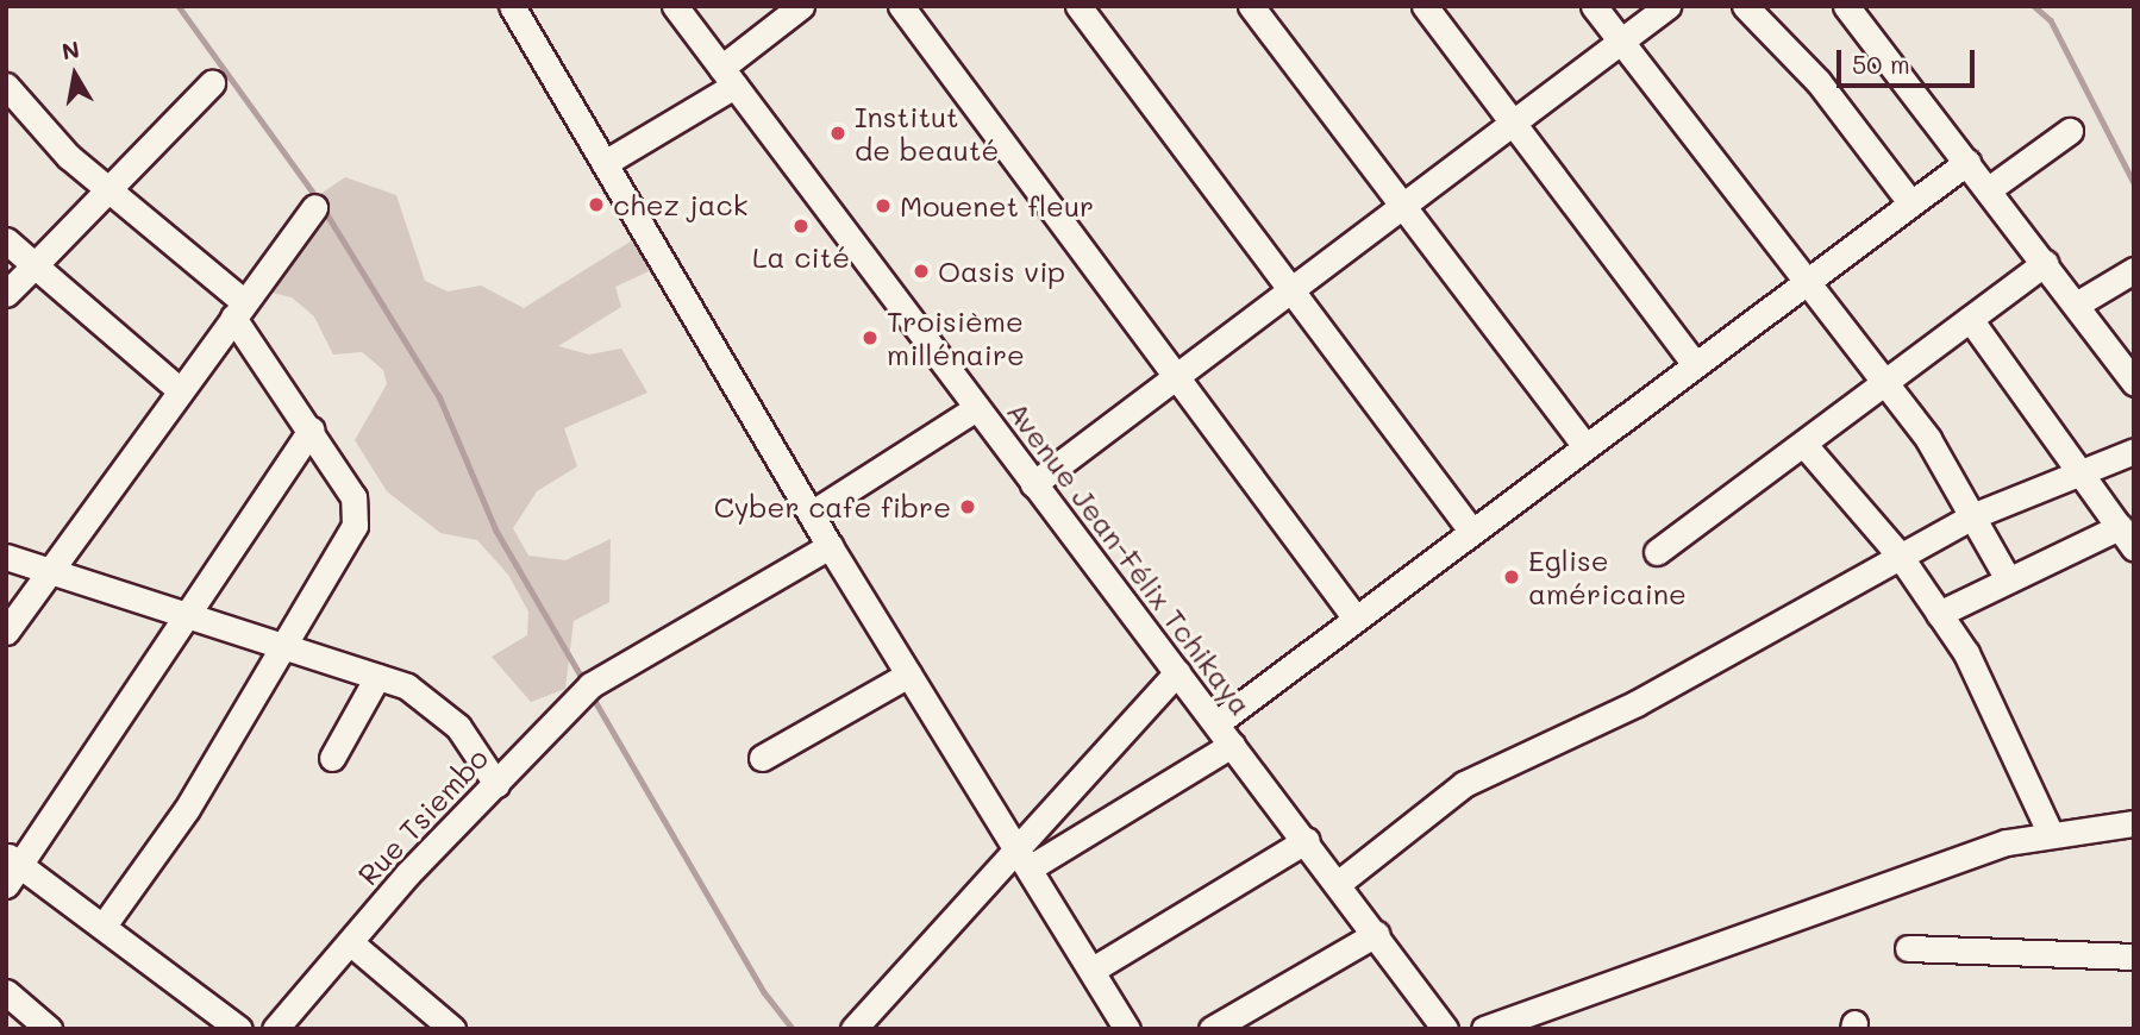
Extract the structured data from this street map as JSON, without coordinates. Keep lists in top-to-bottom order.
{
  "streets": {
    "street": ["Avenue Jean-Félix Tchikaya", "Rue Tsiembo"]
  },
  "places": [
    "Institut de beauté",
    "chez jack",
    "Mouenet fleur",
    "La cité",
    "Oasis vip",
    "Troisième millénaire",
    "Cyber cafe fibre",
    "Eglise américaine"
  ],
  "scale_bar": "50 m",
  "north": "top"
}
